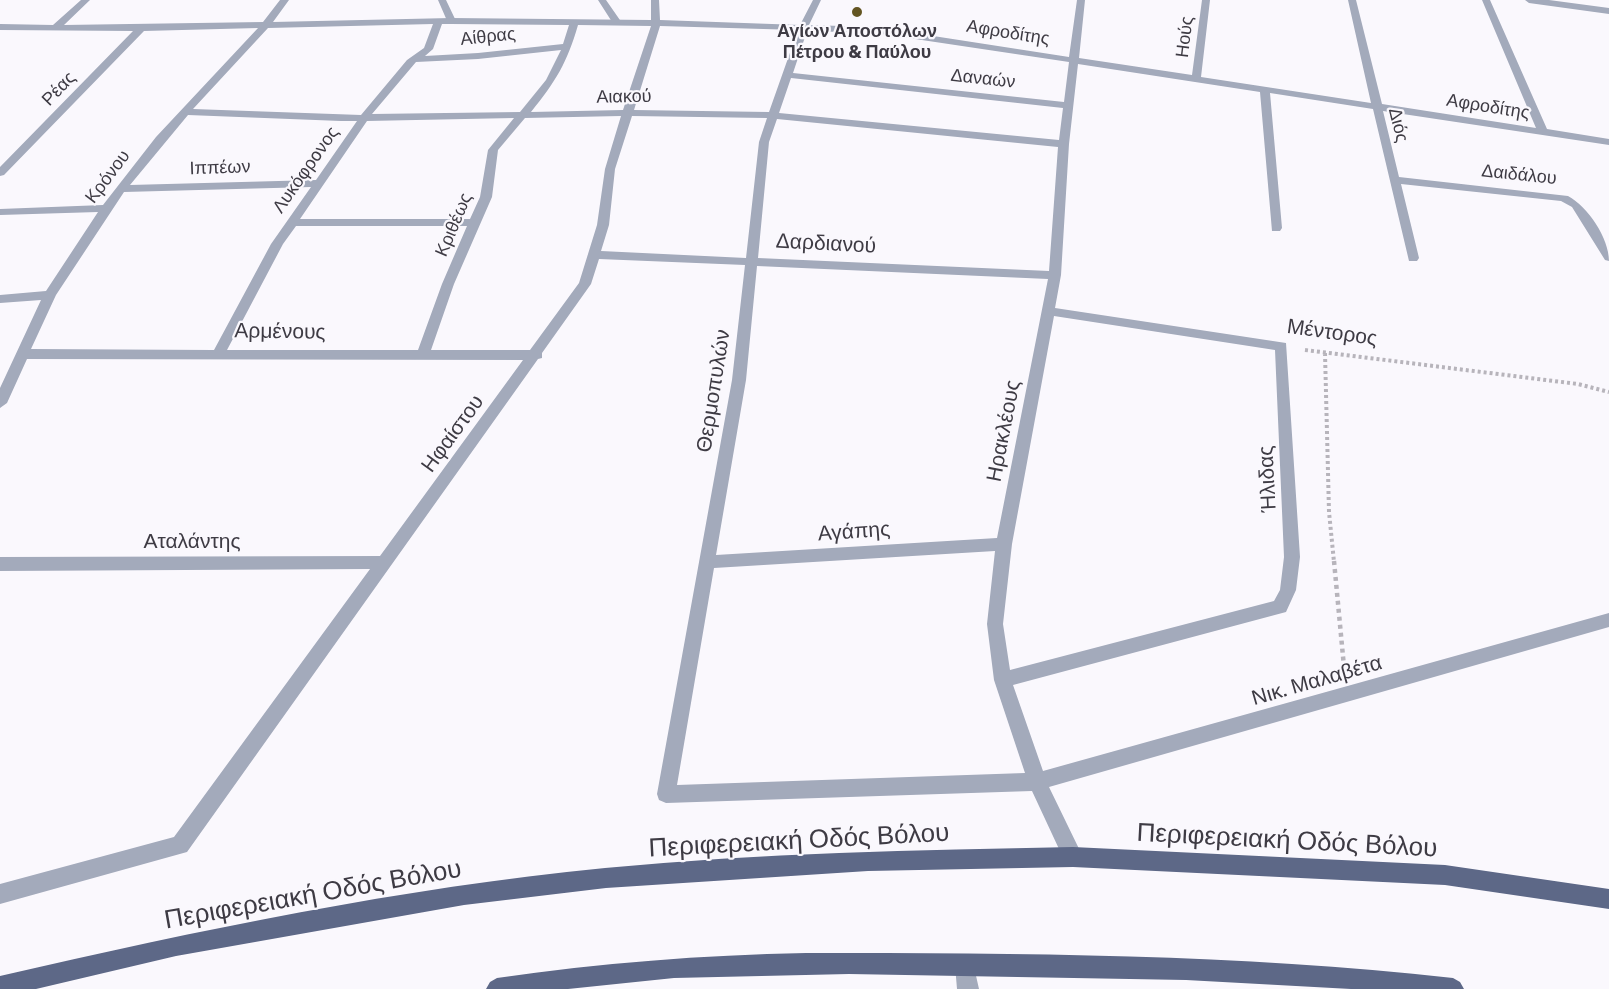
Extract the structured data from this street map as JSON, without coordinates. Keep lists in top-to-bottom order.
{
  "streets": {
    "main road": ["Περιφερειακή Οδός Βόλου"],
    "street": [
      "Αφροδίτης",
      "Αίθρας",
      "Ηούς",
      "Δαναών",
      "Ρέας",
      "Αιακού",
      "Διός",
      "Ιππέων",
      "Λυκόφρoνος",
      "Δαιδάλου",
      "Κρόνου",
      "Κριθέως",
      "Δαρδιανού",
      "Αρμένους",
      "Μέντορος",
      "Θερμοπυλών",
      "Ηρακλέους",
      "Ηφαίστου",
      "Ήλιδας",
      "Αγάπης",
      "Αταλάντης",
      "Νικ. Μαλαβέτα"
    ]
  },
  "crossings": [
    ["Αφροδίτης", "Ηούς"],
    ["Αφροδίτης", "Ρέας"],
    ["Αφροδίτης", "Διός"],
    ["Αφροδίτης", "Λυκόφρoνος"],
    ["Αφροδίτης", "Κρόνου"],
    ["Αφροδίτης", "Κριθέως"],
    ["Αφροδίτης", "Θερμοπυλών"],
    ["Αφροδίτης", "Ηρακλέους"],
    ["Αφροδίτης", "Ηφαίστου"],
    ["Αίθρας", "Λυκόφρoνος"],
    ["Αίθρας", "Κριθέως"],
    ["Δαναών", "Θερμοπυλών"],
    ["Δαναών", "Ηρακλέους"],
    ["Αιακού", "Λυκόφρoνος"],
    ["Αιακού", "Κρόνου"],
    ["Αιακού", "Κριθέως"],
    ["Αιακού", "Θερμοπυλών"],
    ["Αιακού", "Ηρακλέους"],
    ["Αιακού", "Ηφαίστου"],
    ["Διός", "Δαιδάλου"],
    ["Ιππέων", "Λυκόφρoνος"],
    ["Ιππέων", "Κρόνου"],
    ["Λυκόφρoνος", "Αρμένους"],
    ["Κρόνου", "Αρμένους"],
    ["Κριθέως", "Αρμένους"],
    ["Δαρδιανού", "Θερμοπυλών"],
    ["Δαρδιανού", "Ηρακλέους"],
    ["Δαρδιανού", "Ηφαίστου"],
    ["Αρμένους", "Ηφαίστου"],
    ["Μέντορος", "Ηρακλέους"],
    ["Μέντορος", "Ήλιδας"],
    ["Θερμοπυλών", "Αγάπης"],
    ["Θερμοπυλών", "Νικ. Μαλαβέτα"],
    ["Ηρακλέους", "Ήλιδας"],
    ["Ηρακλέους", "Αγάπης"],
    ["Ηρακλέους", "Νικ. Μαλαβέτα"],
    ["Ηρακλέους", "Περιφερειακή Οδός Βόλου"],
    ["Ηφαίστου", "Αταλάντης"]
  ],
  "places": ["Αγίων Αποστόλων Πέτρου & Παύλου"]
}
